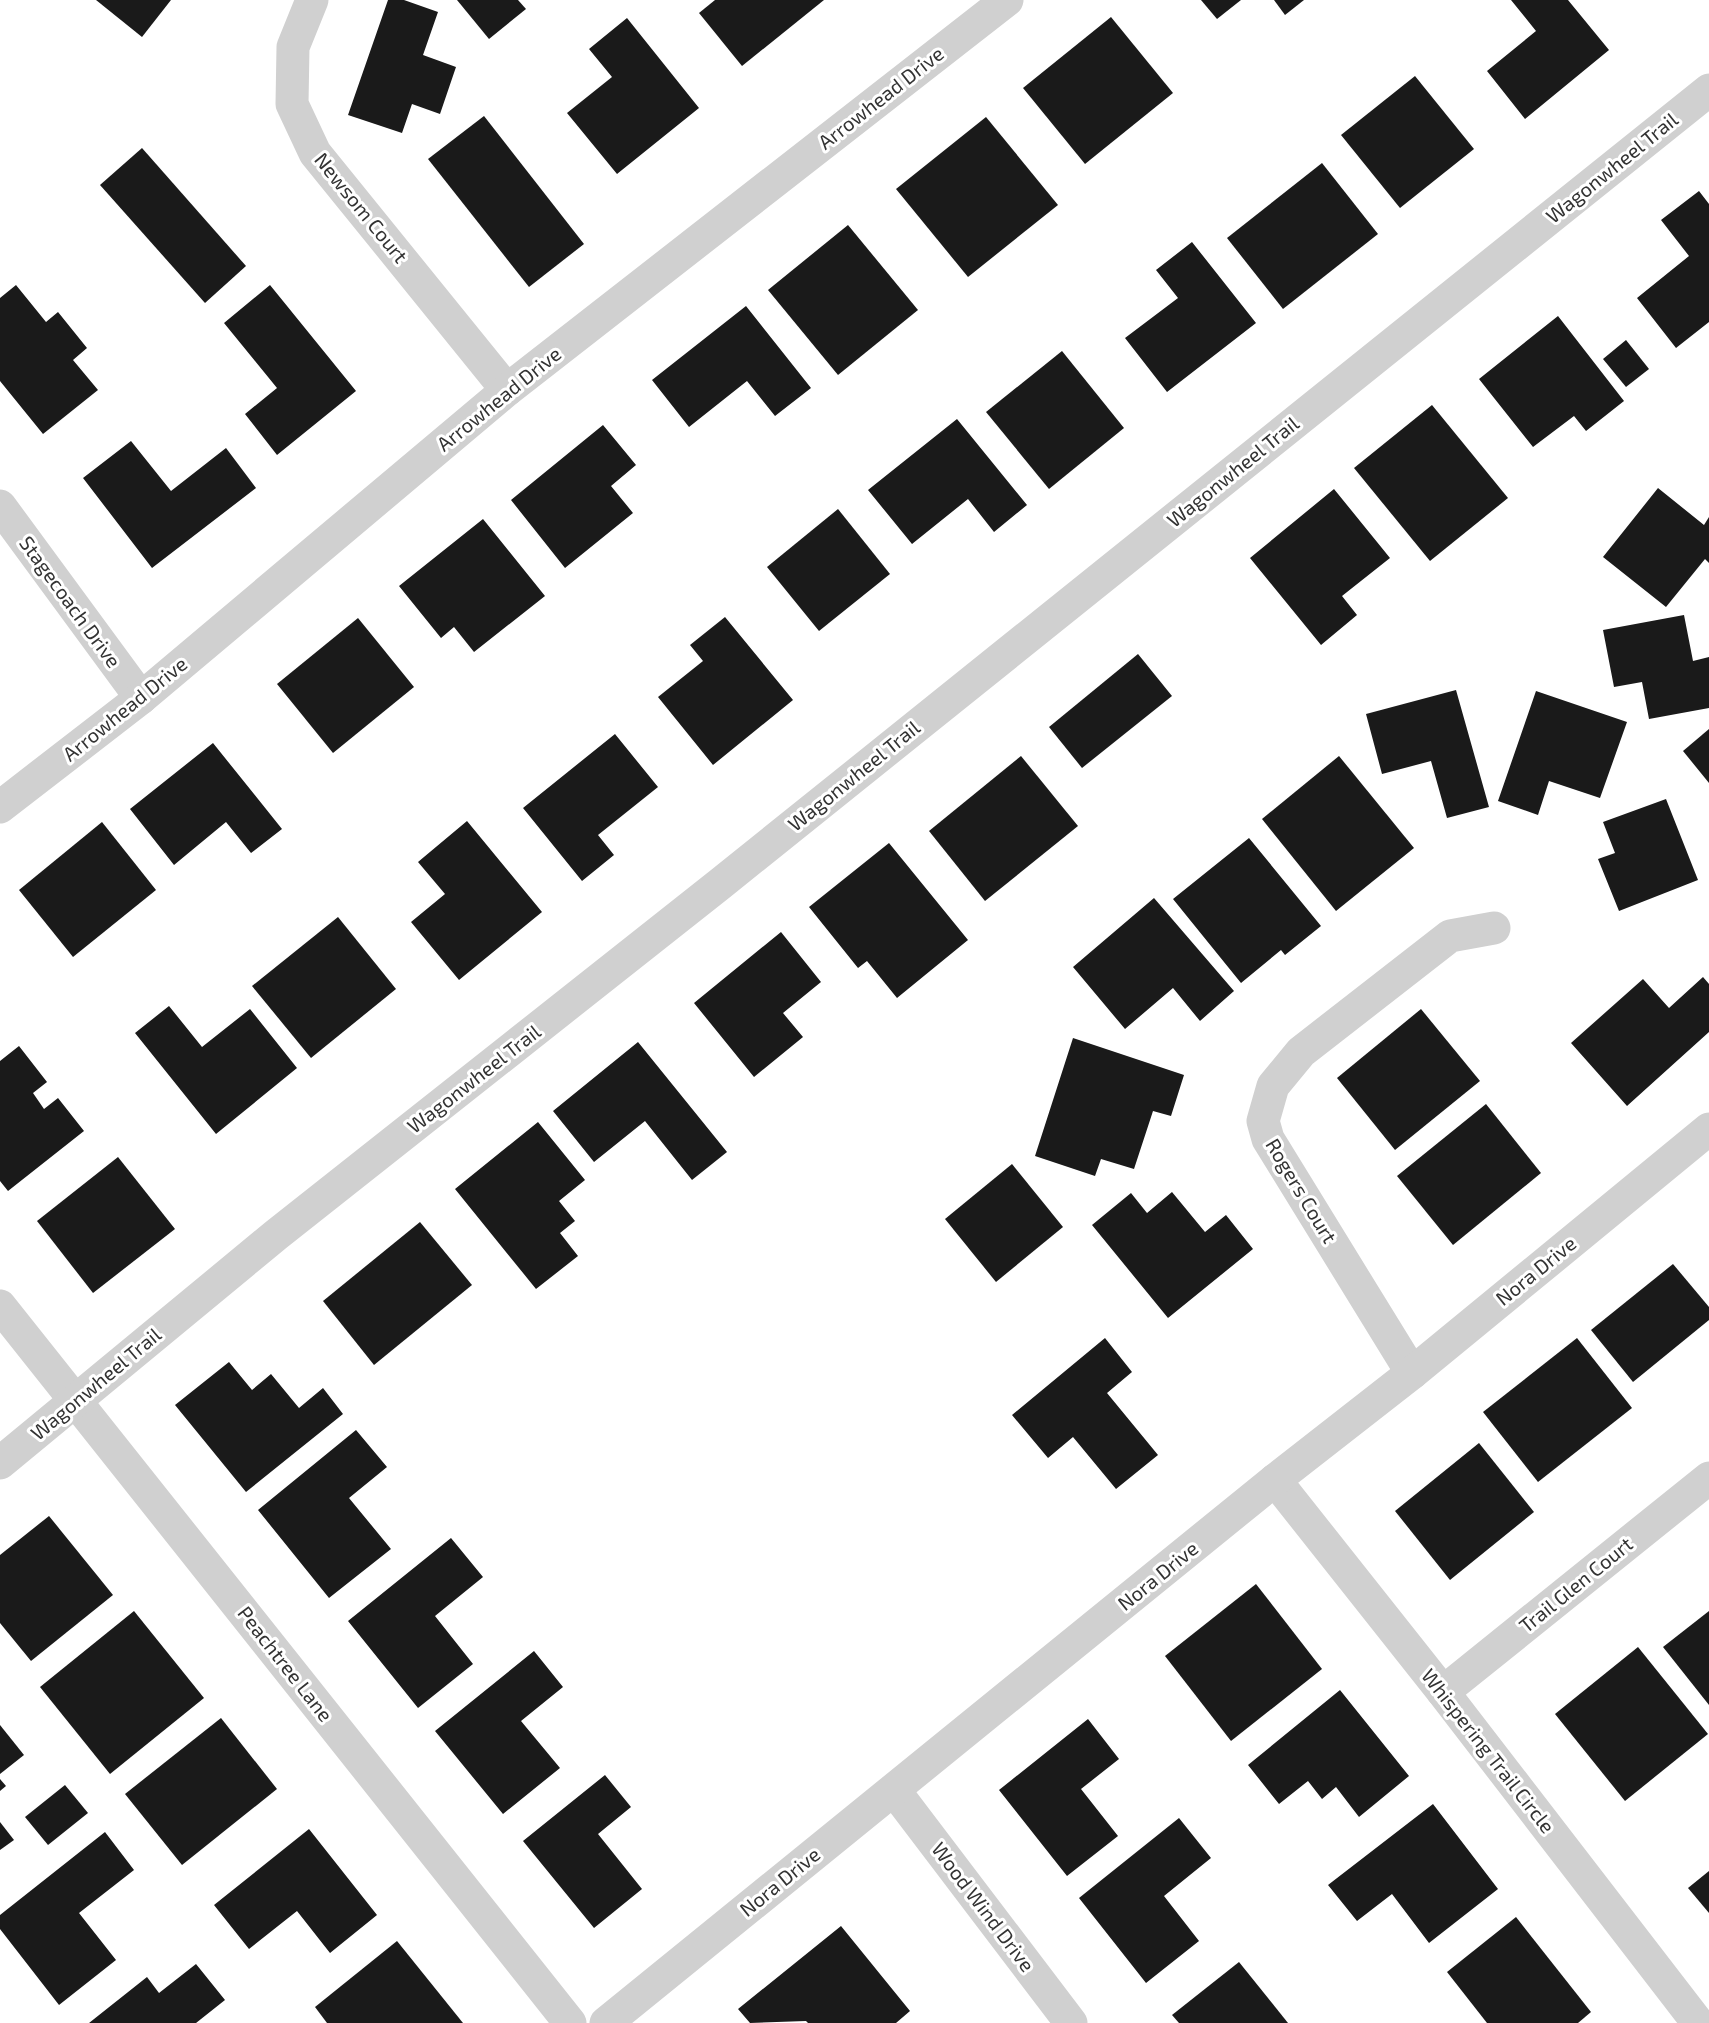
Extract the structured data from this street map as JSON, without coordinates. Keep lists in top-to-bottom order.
{
  "streets": {
    "street": [
      "Arrowhead Drive",
      "Wagonwheel Trail",
      "Newsom Court",
      "Stagecoach Drive",
      "Rogers Court",
      "Nora Drive",
      "Trail Glen Court",
      "Peachtree Lane",
      "Whispering Trail Circle",
      "Wood Wind Drive"
    ]
  },
  "crossings": [
    ["Arrowhead Drive", "Newsom Court"],
    ["Arrowhead Drive", "Stagecoach Drive"],
    ["Wagonwheel Trail", "Peachtree Lane"],
    ["Rogers Court", "Nora Drive"],
    ["Nora Drive", "Whispering Trail Circle"],
    ["Nora Drive", "Wood Wind Drive"],
    ["Trail Glen Court", "Whispering Trail Circle"]
  ]
}
